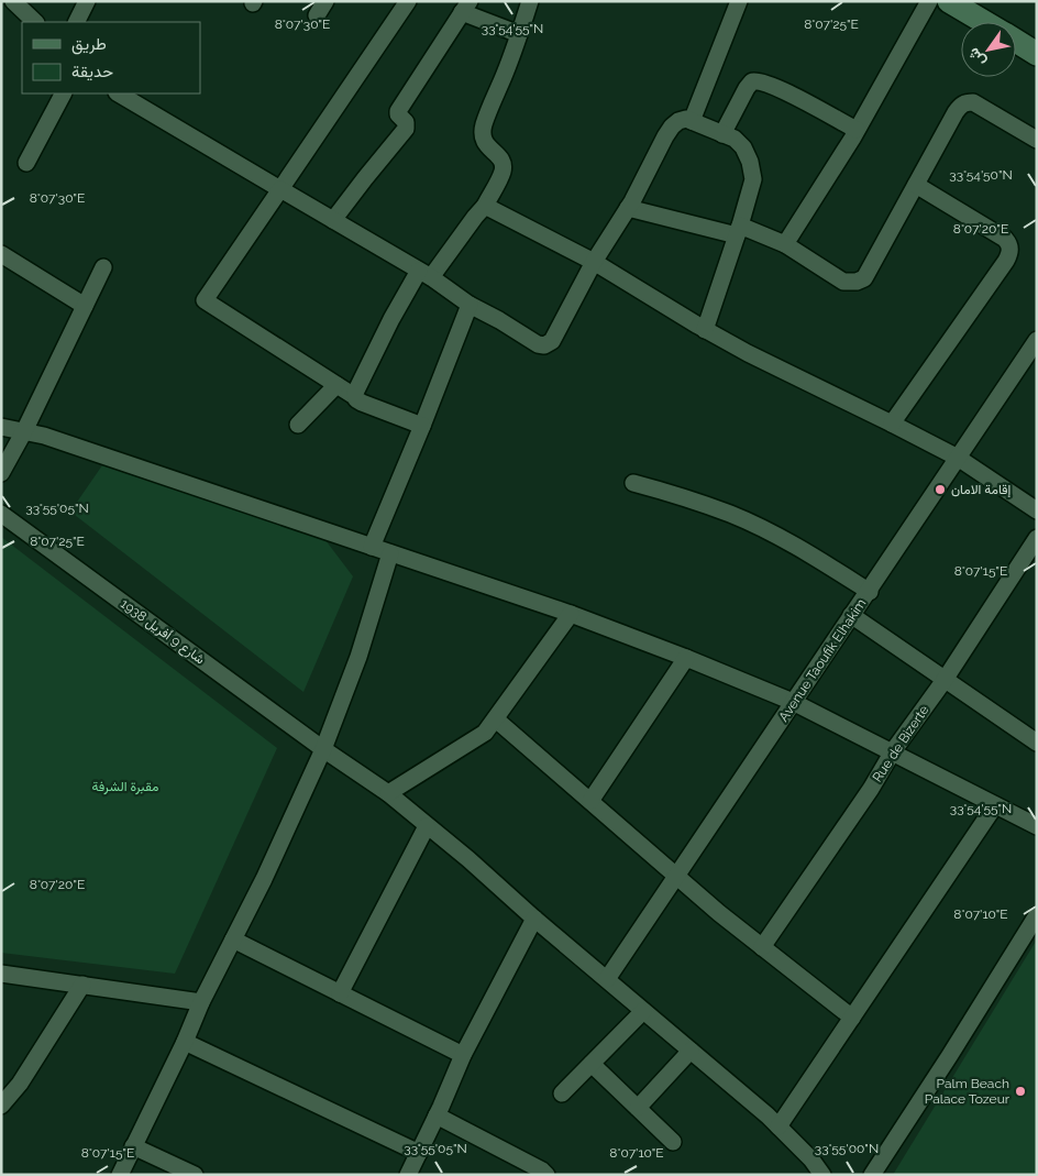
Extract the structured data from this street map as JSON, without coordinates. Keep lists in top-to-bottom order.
{
  "streets": {
    "street": ["شارع 9 أفريل 1938", "Avenue Taoufik Elhakim", "Rue de Bizerte"]
  },
  "crossings": [
    ["شارع 9 أفريل 1938", "Avenue Taoufik Elhakim"]
  ],
  "parks": ["مقبرة الشرفة"],
  "places": ["إقامة الامان", "Palm Beach Palace Tozeur"],
  "legend": ["طريق", "حديقة"],
  "north": "bottom left",
  "coordinates": [
    "8°07'30\"E",
    "8°07'25\"E",
    "33°54'55\"N",
    "33°54'50\"N",
    "8°07'20\"E",
    "33°55'05\"N",
    "8°07'15\"E",
    "8°07'10\"E",
    "33°55'00\"N"
  ]
}
